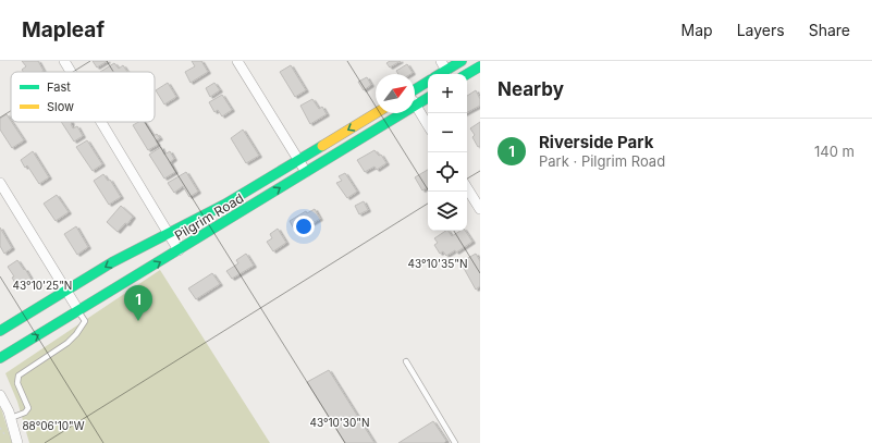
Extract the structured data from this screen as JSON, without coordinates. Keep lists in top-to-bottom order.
{
  "streets": {
    "street": ["Pilgrim Road"]
  },
  "legend": ["Fast", "Slow"],
  "north": "top right",
  "page": {
    "header": "Mapleaf",
    "nav": ["Map", "Layers", "Share"],
    "heading": "Nearby",
    "map_buttons": ["+", "−"],
    "list": [
      {
        "mark": "1",
        "name": "Riverside Park",
        "note": "Park · Pilgrim Road",
        "value": "140 m"
      }
    ],
    "pins": "1"
  },
  "coordinates": [
    "43°10'35\"N",
    "43°10'25\"N",
    "43°10'30\"N",
    "88°06'10\"W"
  ]
}
